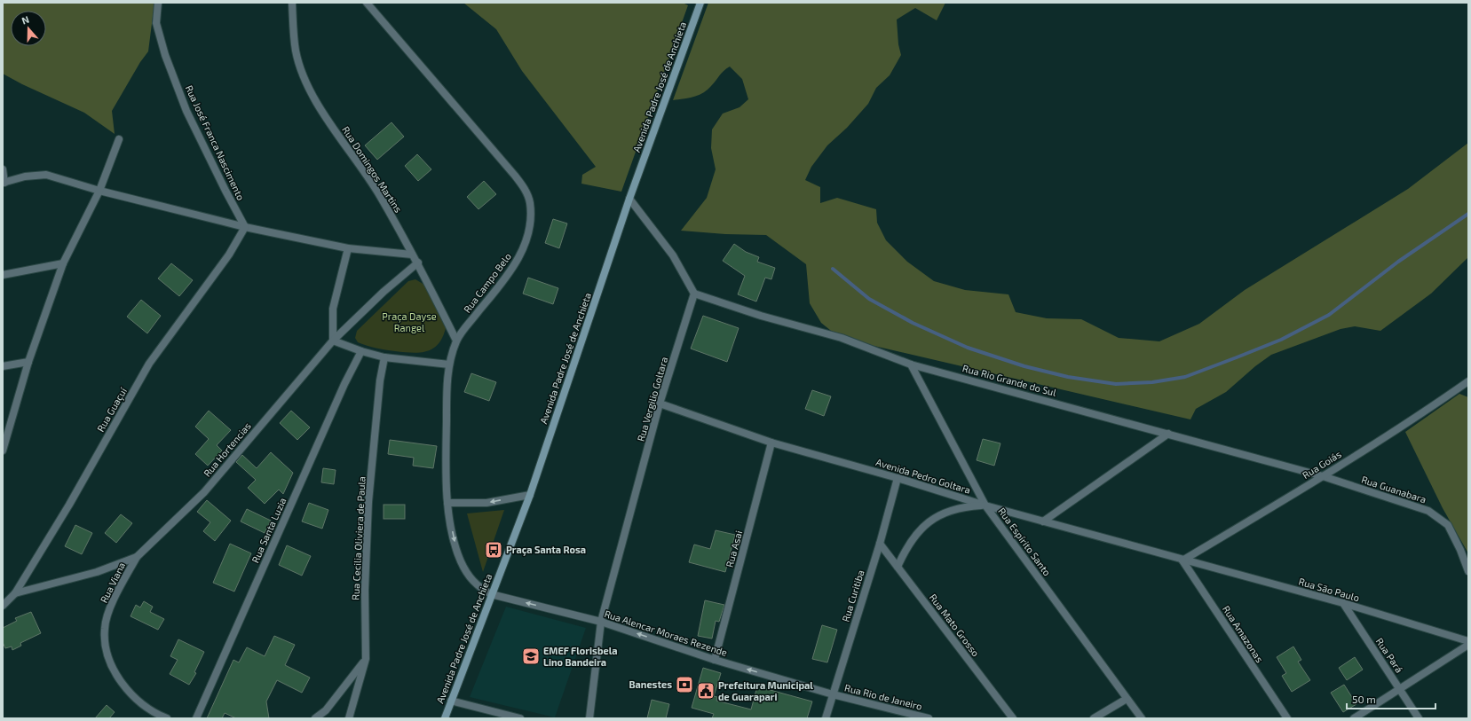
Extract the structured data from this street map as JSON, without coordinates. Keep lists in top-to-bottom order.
{
  "streets": {
    "main road": ["Avenida Padre José de Anchieta"],
    "street": [
      "Rua José Franca Nascimento",
      "Rua Domingos Martins",
      "Rua Campo Belo",
      "Rua Rio Grande do Sul",
      "Rua Vergilio Goltara",
      "Rua Guaçuí",
      "Rua Hortencias",
      "Rua Goiás",
      "Avenida Pedro Goltara",
      "Rua Guanabara",
      "Rua Santa Luzia",
      "Rua Cecilia Oliviera de Paula",
      "Rua Espírito Santo",
      "Rua Asai",
      "Rua Viana",
      "Rua São Paulo",
      "Rua Curitiba",
      "Rua Mato Grosso",
      "Rua Alencar Moraes Rezende",
      "Rua Amazonas",
      "Rua Pará",
      "Rua Rio de Janeiro"
    ]
  },
  "crossings": [
    ["Avenida Padre José de Anchieta", "Rua Campo Belo"],
    ["Avenida Padre José de Anchieta", "Rua Alencar Moraes Rezende"],
    ["Rua José Franca Nascimento", "Rua Guaçuí"],
    ["Rua Domingos Martins", "Rua Campo Belo"],
    ["Rua Domingos Martins", "Rua Hortencias"],
    ["Rua Campo Belo", "Rua Alencar Moraes Rezende"],
    ["Rua Rio Grande do Sul", "Rua Vergilio Goltara"],
    ["Rua Rio Grande do Sul", "Rua Goiás"],
    ["Rua Rio Grande do Sul", "Rua Guanabara"],
    ["Rua Rio Grande do Sul", "Rua Espírito Santo"],
    ["Rua Vergilio Goltara", "Avenida Pedro Goltara"],
    ["Rua Vergilio Goltara", "Rua Alencar Moraes Rezende"],
    ["Rua Guaçuí", "Rua Hortencias"],
    ["Rua Hortencias", "Rua Viana"],
    ["Rua Goiás", "Avenida Pedro Goltara"],
    ["Rua Goiás", "Rua Guanabara"],
    ["Rua Goiás", "Rua São Paulo"],
    ["Rua Goiás", "Rua Amazonas"],
    ["Avenida Pedro Goltara", "Rua Espírito Santo"],
    ["Avenida Pedro Goltara", "Rua Asai"],
    ["Avenida Pedro Goltara", "Rua São Paulo"],
    ["Avenida Pedro Goltara", "Rua Curitiba"],
    ["Avenida Pedro Goltara", "Rua Amazonas"],
    ["Rua Asai", "Rua Alencar Moraes Rezende"],
    ["Rua São Paulo", "Rua Amazonas"],
    ["Rua São Paulo", "Rua Pará"],
    ["Rua Curitiba", "Rua Mato Grosso"],
    ["Rua Curitiba", "Rua Alencar Moraes Rezende"],
    ["Rua Curitiba", "Rua Rio de Janeiro"],
    ["Rua Alencar Moraes Rezende", "Rua Rio de Janeiro"]
  ],
  "one_way": ["Rua Alencar Moraes Rezende"],
  "parks": ["Praça Dayse Rangel"],
  "places": {
    "bus stop": ["Praça Santa Rosa"],
    "school or university": ["EMEF Florisbela Lino Bandeira"],
    "bank": ["Banestes"],
    "public building": ["Prefeitura Municipal de Guarapari"]
  },
  "scale_bar": "50 m",
  "north": "top"
}
